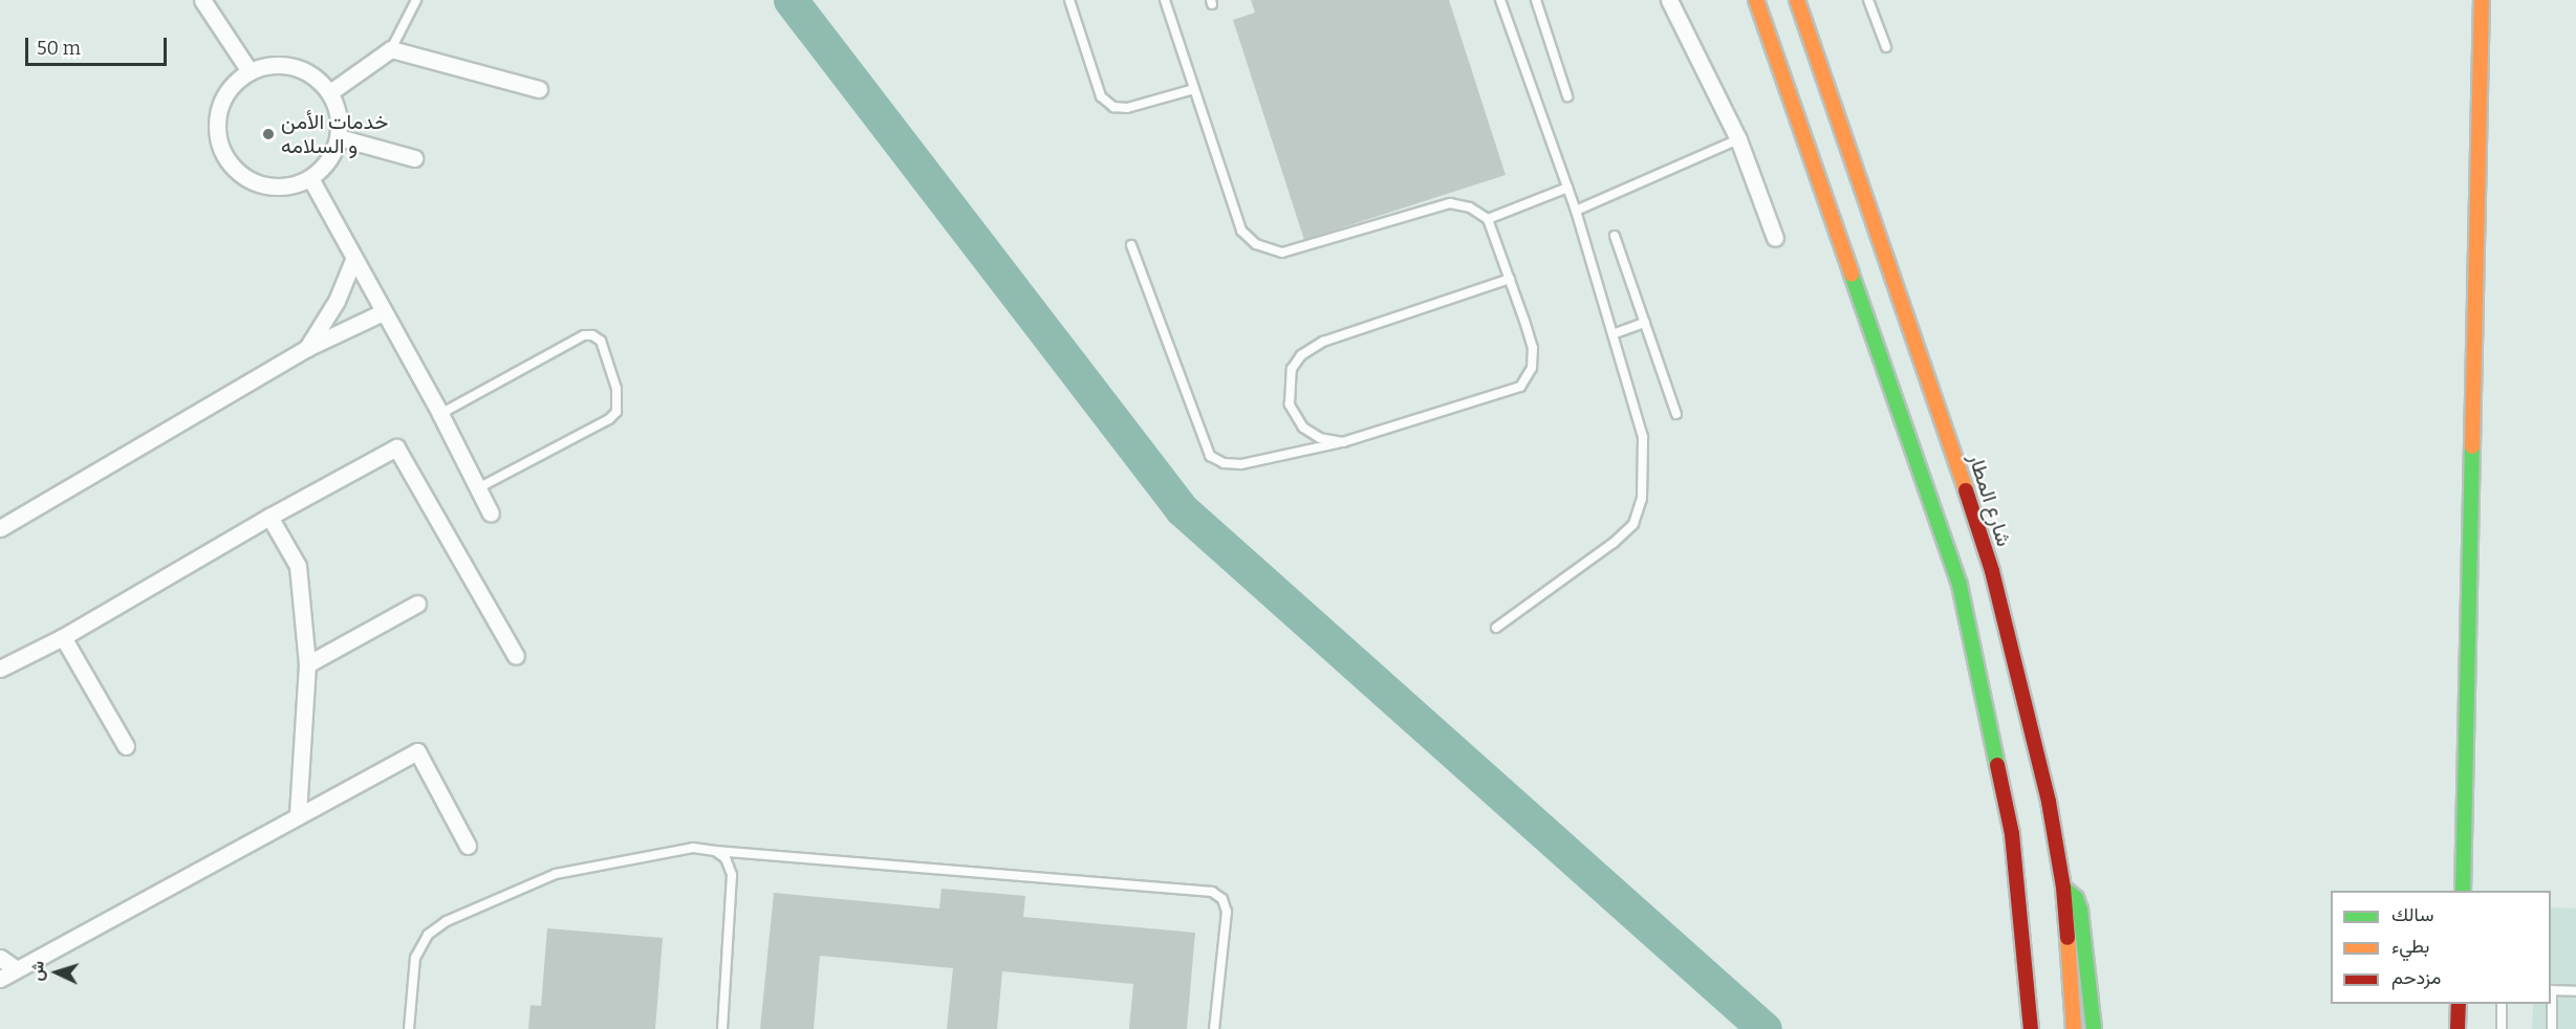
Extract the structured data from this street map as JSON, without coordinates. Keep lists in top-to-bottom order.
{
  "streets": {
    "main road": ["شارع المطار"]
  },
  "places": ["خدمات الأمن و السلامه"],
  "legend": ["سالك", "بطيء", "مزدحم"],
  "scale_bar": "50 m",
  "north": "left"
}
